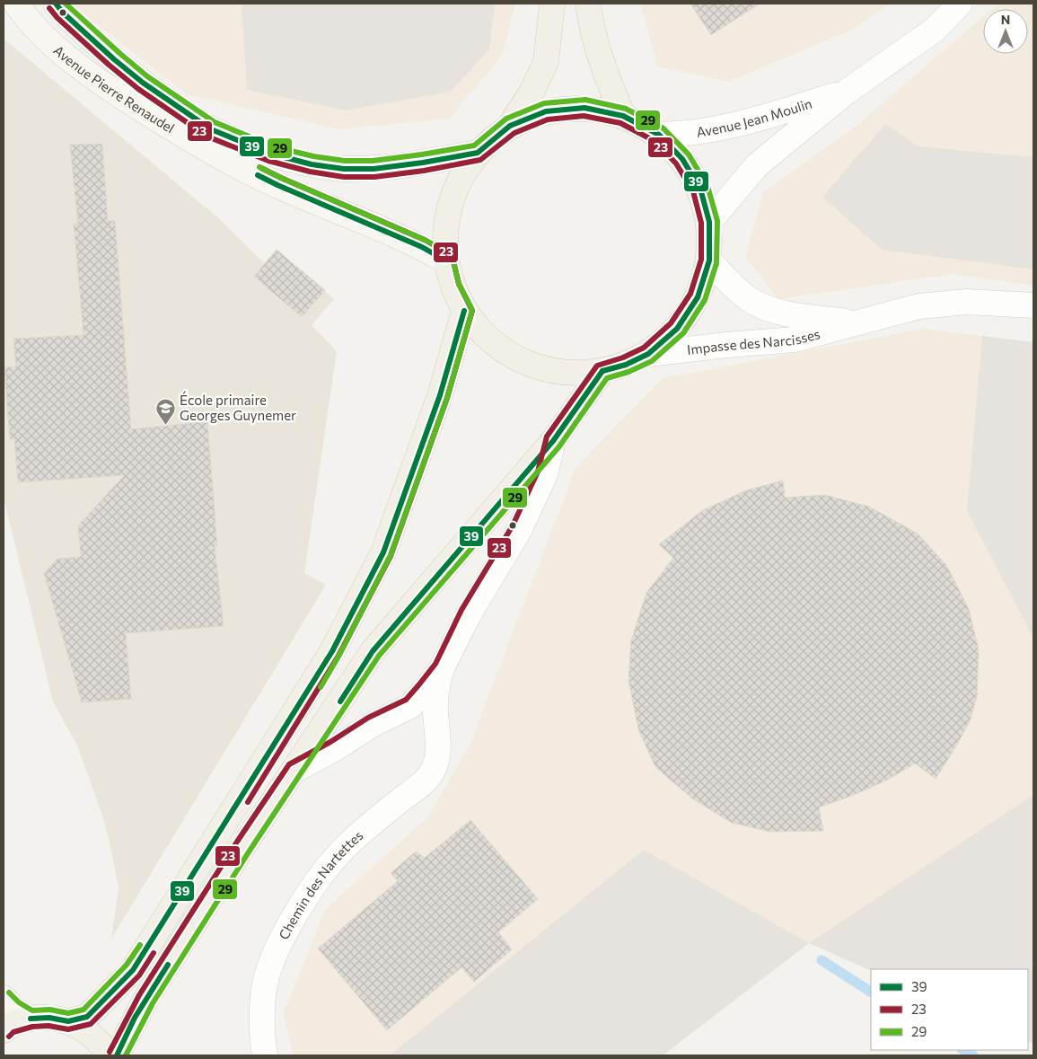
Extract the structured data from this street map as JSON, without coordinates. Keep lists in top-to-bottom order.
{
  "streets": {
    "street": [
      "Avenue Pierre Renaudel",
      "Avenue Jean Moulin",
      "Impasse des Narcisses",
      "Chemin des Nartettes"
    ]
  },
  "places": {
    "school or university": ["École primaire Georges Guynemer"]
  },
  "lines": ["transit line 39", "transit line 29", "transit line 23"],
  "legend": ["39", "23", "29"],
  "north": "top"
}
